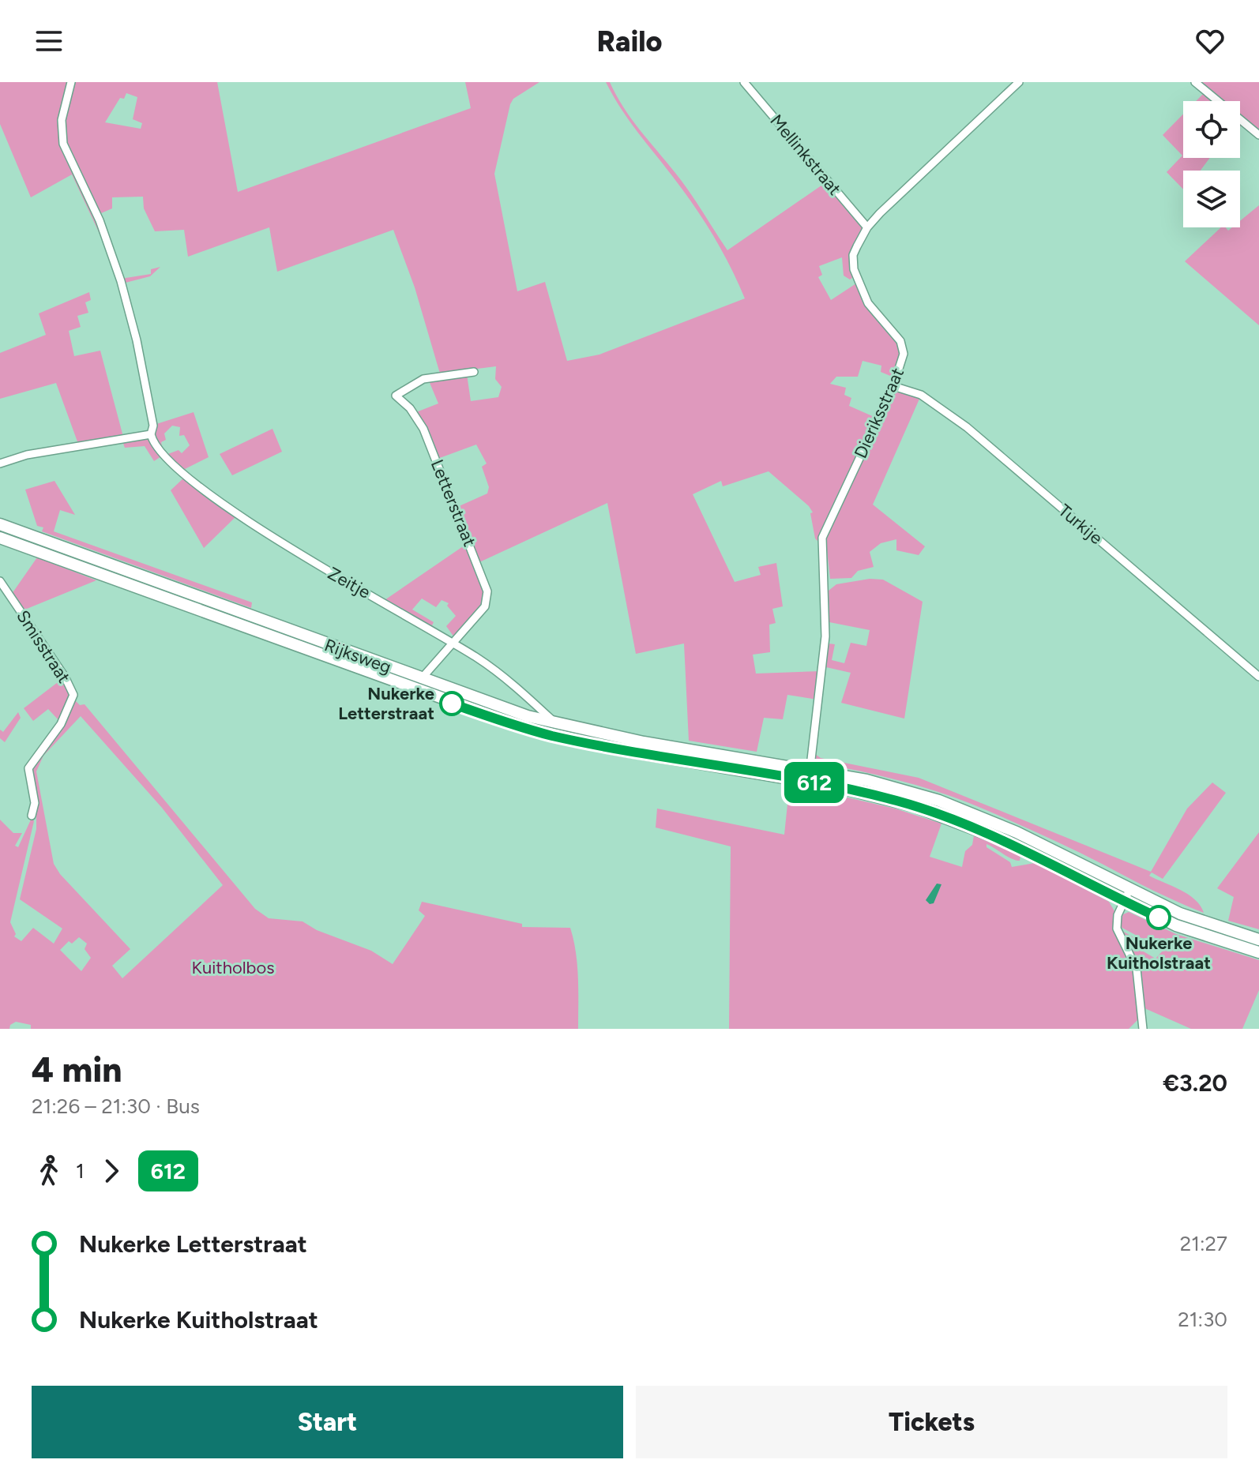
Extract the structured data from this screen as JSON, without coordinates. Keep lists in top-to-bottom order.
{
  "streets": {
    "highway": ["Rijksweg"],
    "street": [
      "Mellinkstraat",
      "Dieriksstraat",
      "Letterstraat",
      "Turkije",
      "Zeitje",
      "Smisstraat"
    ]
  },
  "crossings": [
    ["Mellinkstraat", "Dieriksstraat"],
    ["Dieriksstraat", "Turkije"],
    ["Dieriksstraat", "Rijksweg"],
    ["Letterstraat", "Zeitje"],
    ["Letterstraat", "Rijksweg"],
    ["Zeitje", "Rijksweg"]
  ],
  "parks": ["Kuitholbos"],
  "places": ["Nukerke Letterstraat", "Nukerke Kuitholstraat"],
  "lines": ["bus line 612"],
  "page": {
    "header": "Railo",
    "on_map": "612",
    "heading": ["4 min", "21:26 – 21:30 · Bus", "€3.20"],
    "legs": ["1", "612"],
    "list": [
      {
        "name": "Nukerke Letterstraat",
        "value": "21:27"
      },
      {
        "name": "Nukerke Kuitholstraat",
        "value": "21:30"
      }
    ],
    "buttons": ["Start", "Tickets"]
  }
}
